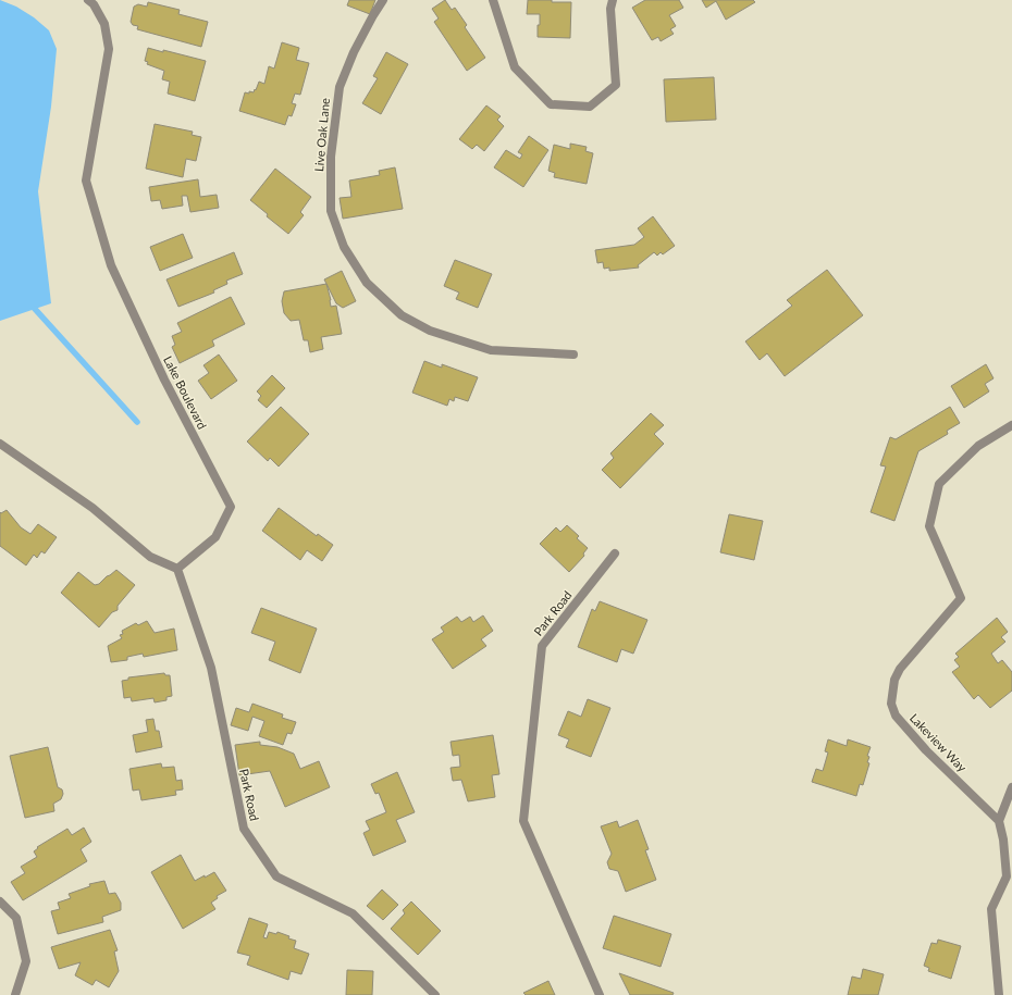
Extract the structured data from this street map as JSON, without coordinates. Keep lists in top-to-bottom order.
{
  "streets": {
    "street": [
      "Live Oak Lane",
      "Lake Boulevard",
      "Park Road",
      "Lakeview Way"
    ]
  },
  "crossings": [
    ["Lake Boulevard", "Park Road"]
  ]
}
